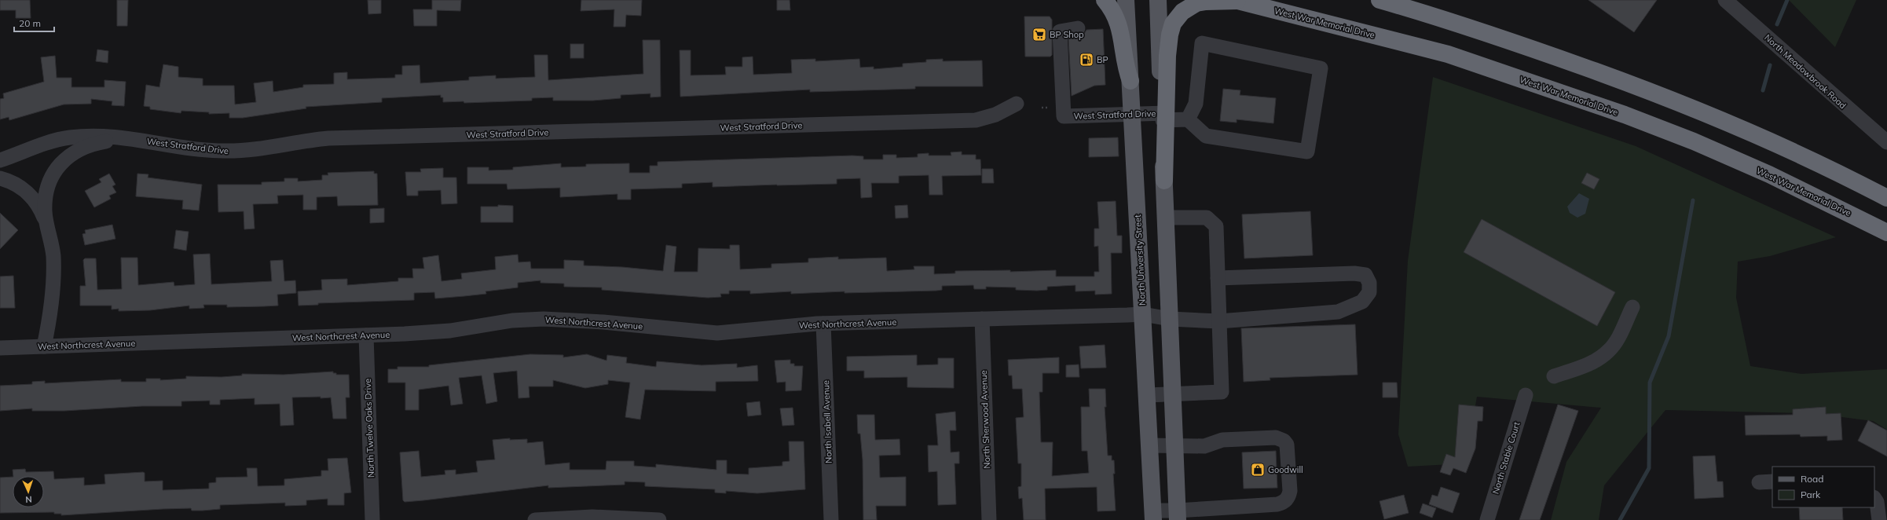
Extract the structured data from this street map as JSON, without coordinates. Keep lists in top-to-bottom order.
{
  "streets": {
    "highway": ["West War Memorial Drive"],
    "main road": ["North University Street"],
    "street": [
      "North Meadowbrook Road",
      "West Stratford Drive",
      "West Northcrest Avenue",
      "North Sherwood Avenue",
      "North Isabell Avenue",
      "North Twelve Oaks Drive",
      "North Stable Court"
    ]
  },
  "crossings": [
    ["West War Memorial Drive", "West Stratford Drive"],
    ["West Stratford Drive", "North University Street"],
    ["North University Street", "West Northcrest Avenue"],
    ["West Northcrest Avenue", "North Sherwood Avenue"],
    ["West Northcrest Avenue", "North Isabell Avenue"],
    ["West Northcrest Avenue", "North Twelve Oaks Drive"]
  ],
  "places": {
    "supermarket": ["BP Shop"],
    "fuel station": ["BP"],
    "shop": ["Goodwill"]
  },
  "legend": ["Road", "Park"],
  "scale_bar": "20 m",
  "north": "bottom"
}
